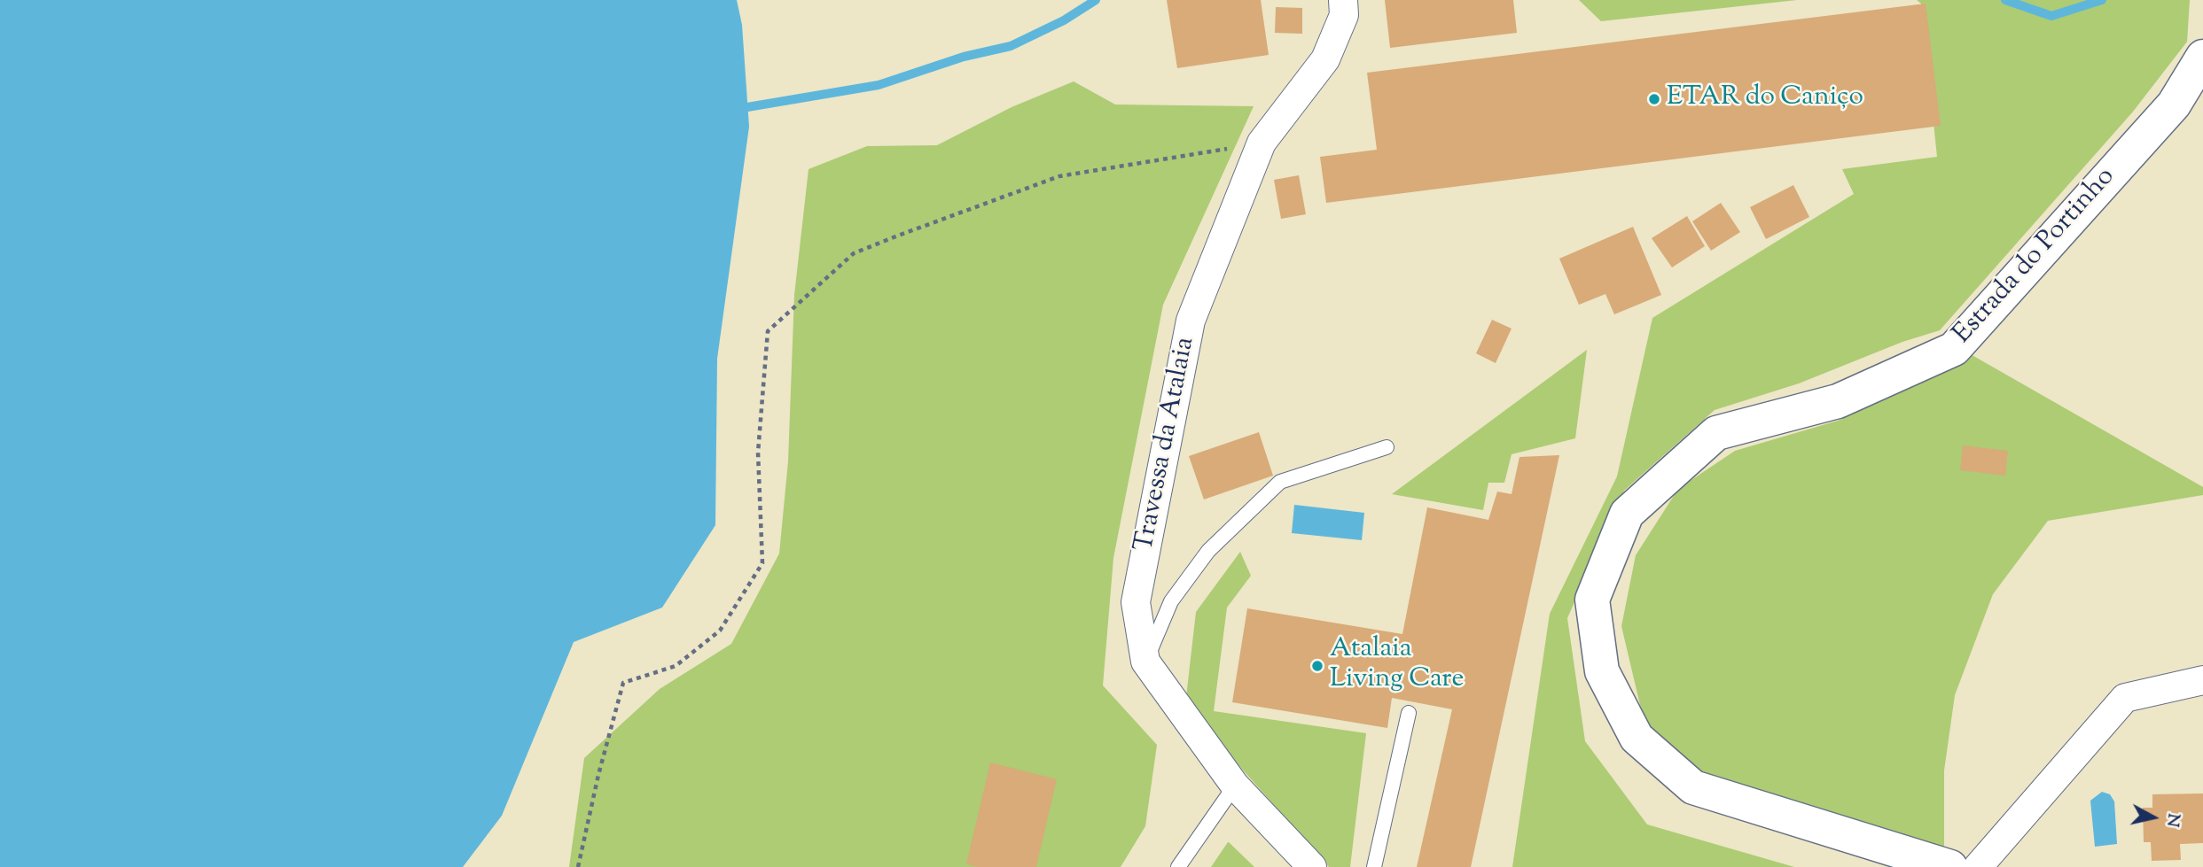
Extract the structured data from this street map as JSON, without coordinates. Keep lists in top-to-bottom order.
{
  "streets": {
    "street": ["Estrada do Portinho", "Travessa da Atalaia"]
  },
  "places": ["ETAR do Caniço", "Atalaia Living Care"],
  "north": "right"
}
